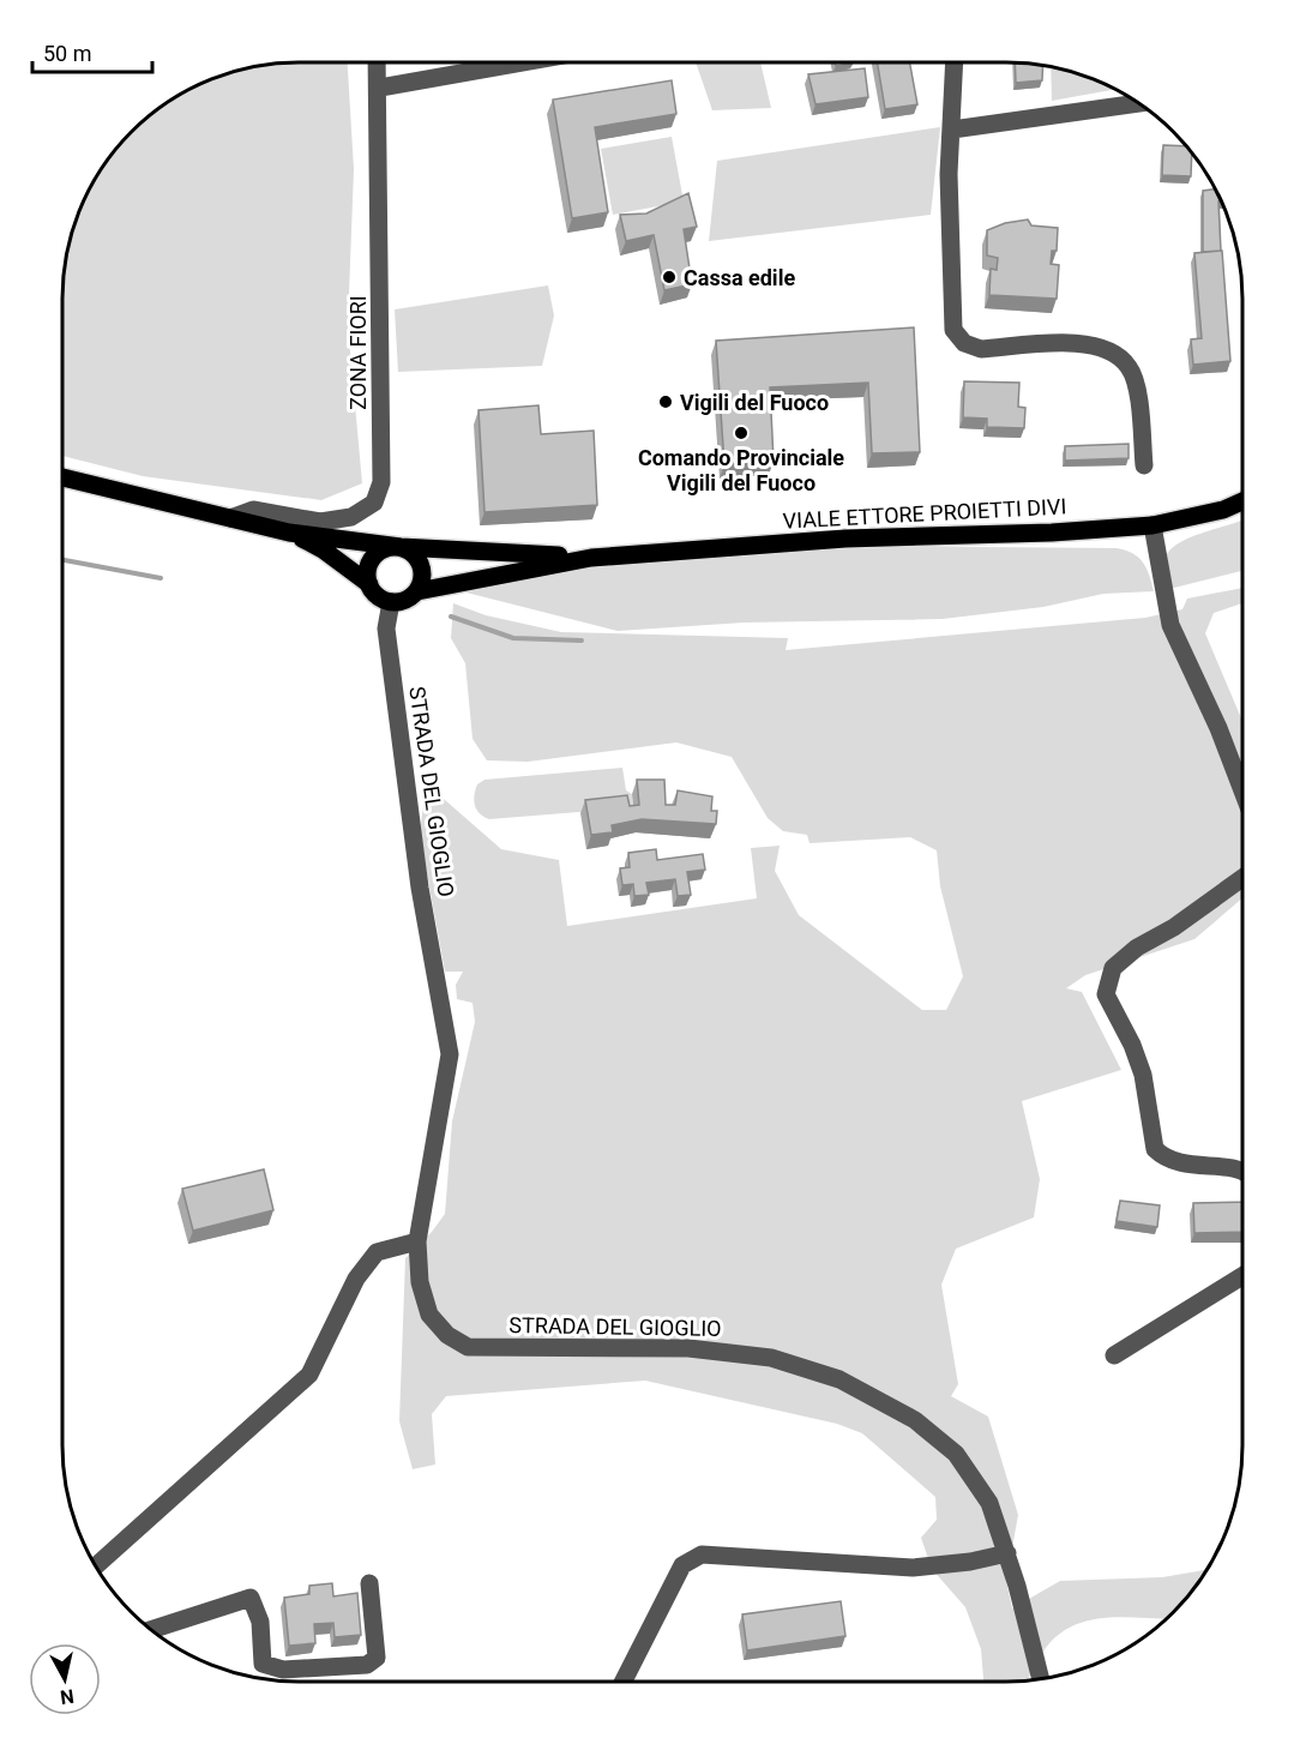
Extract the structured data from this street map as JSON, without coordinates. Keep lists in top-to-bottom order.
{
  "streets": {
    "main road": ["VIALE ETTORE PROIETTI DIVI"],
    "street": ["ZONA FIORI", "STRADA DEL GIOGLIO"]
  },
  "crossings": [
    ["ZONA FIORI", "VIALE ETTORE PROIETTI DIVI"],
    ["VIALE ETTORE PROIETTI DIVI", "STRADA DEL GIOGLIO"]
  ],
  "places": ["Cassa edile", "Vigili del Fuoco", "Comando Provinciale Vigili del Fuoco"],
  "scale_bar": "50 m",
  "north": "bottom"
}
